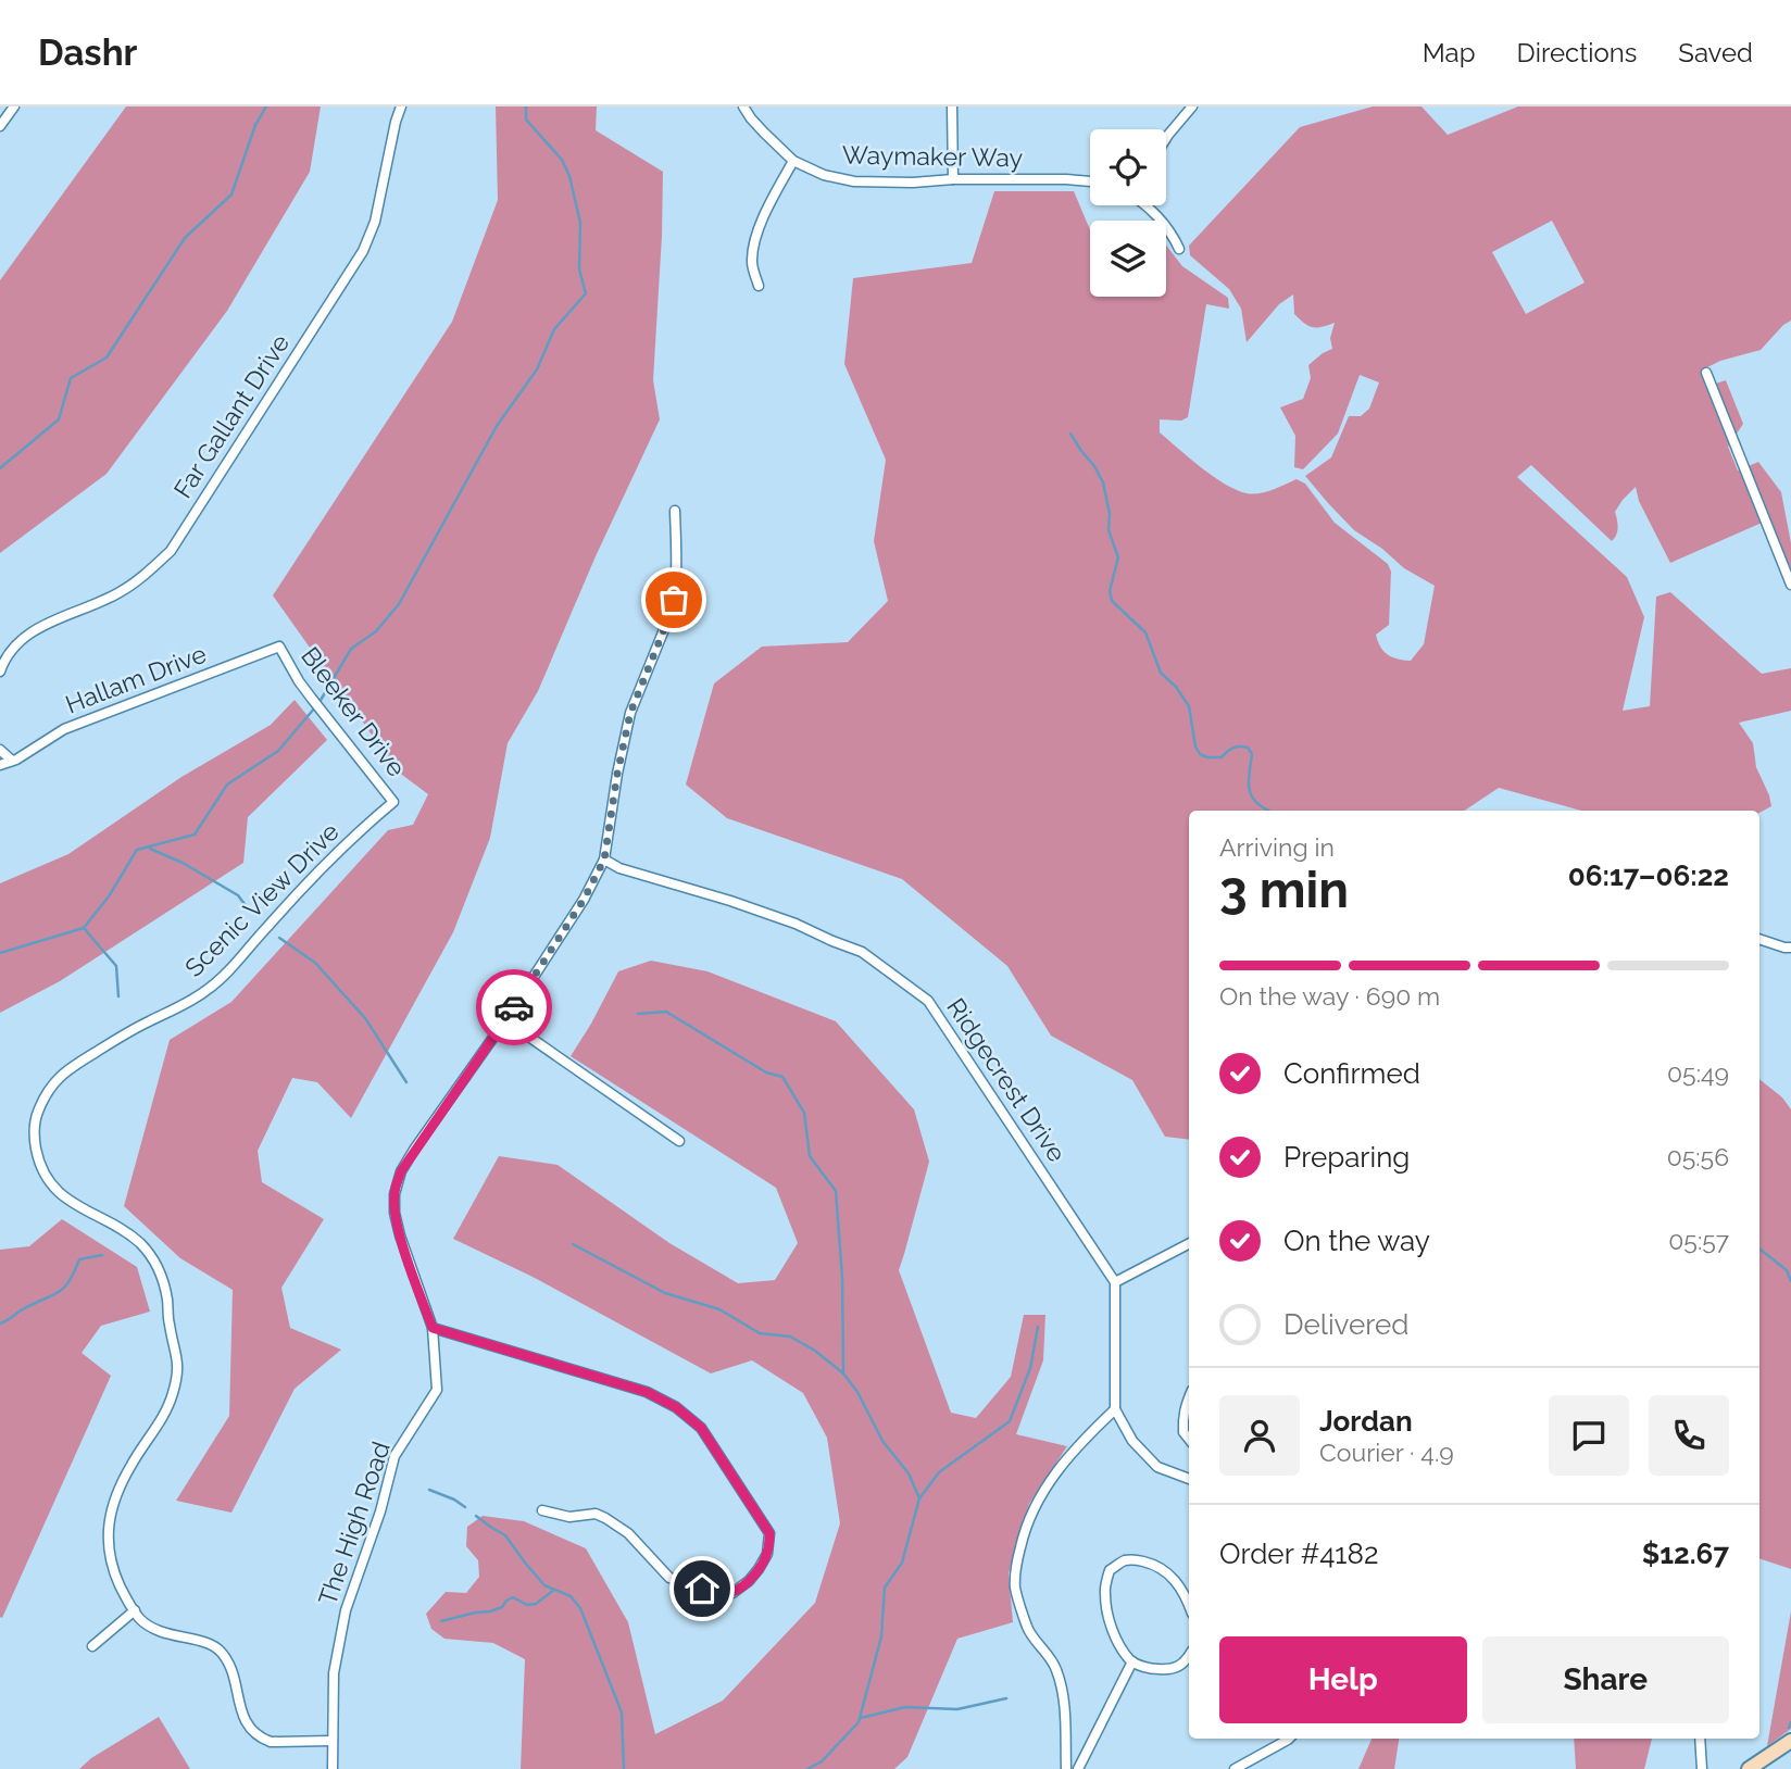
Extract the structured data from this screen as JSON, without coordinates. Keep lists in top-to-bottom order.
{
  "streets": {
    "street": [
      "Waymaker Way",
      "Far Gallant Drive",
      "Hallam Drive",
      "Bleeker Drive",
      "Scenic View Drive",
      "Ridgecrest Drive",
      "The High Road"
    ]
  },
  "crossings": [
    ["Hallam Drive", "Bleeker Drive"],
    ["Bleeker Drive", "Scenic View Drive"],
    ["Scenic View Drive", "The High Road"],
    ["Ridgecrest Drive", "The High Road"]
  ],
  "page": {
    "header": "Dashr",
    "nav": ["Map", "Directions", "Saved"],
    "heading": ["3 min", "Arriving in", "06:17–06:22"],
    "panel": [
      "Jordan",
      "Courier · 4.9",
      "Order #4182",
      "$12.67"
    ],
    "bar": "On the way · 690 m",
    "list": [
      ["Confirmed", "05:49"],
      ["Preparing", "05:56"],
      ["On the way", "05:57"],
      "Delivered"
    ],
    "buttons": ["Help", "Share"]
  }
}
